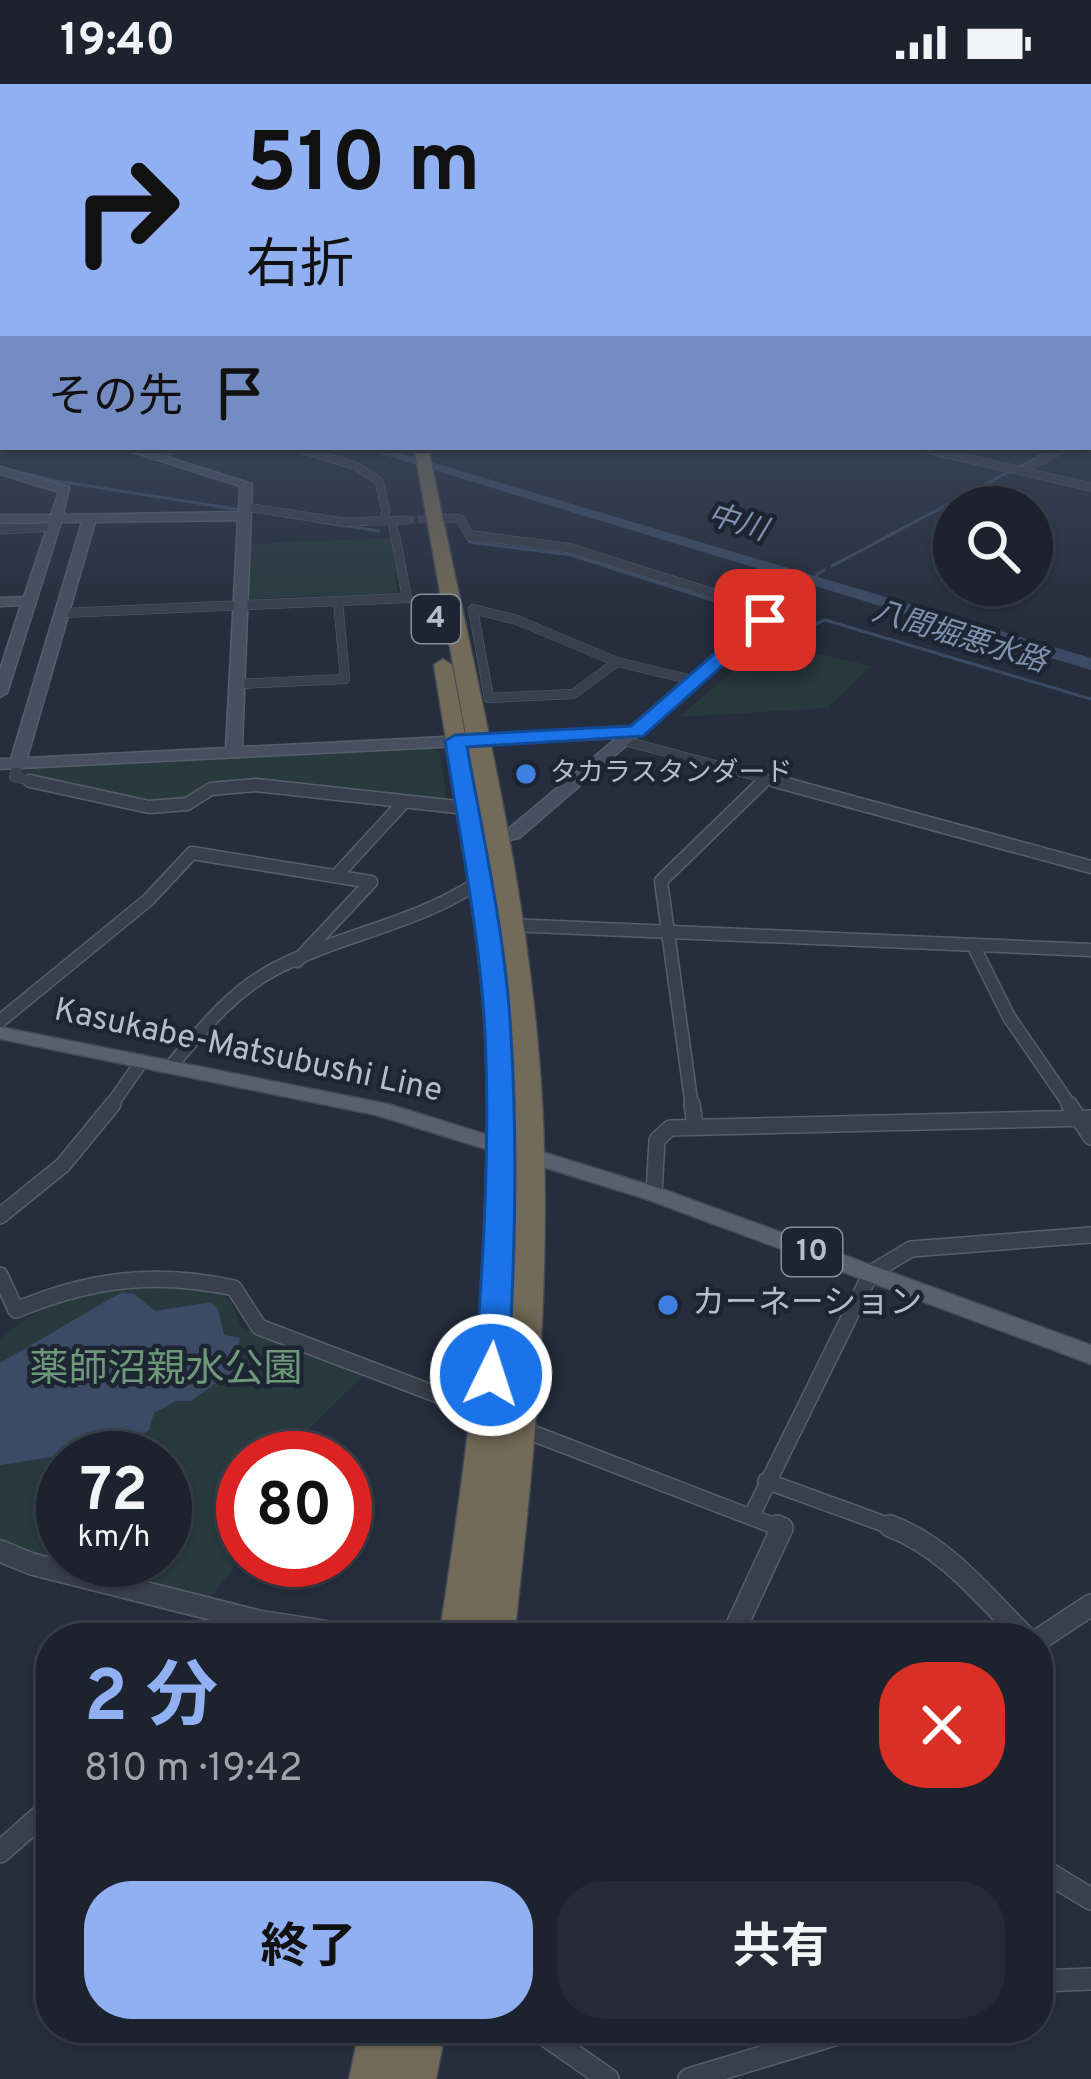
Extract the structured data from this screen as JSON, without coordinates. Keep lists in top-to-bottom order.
{
  "streets": {
    "highway": ["4"],
    "main road": ["Kasukabe-Matsubushi Line", "10"]
  },
  "crossings": [
    ["4", "Kasukabe-Matsubushi Line"]
  ],
  "water": ["中川", "八間堀悪水路"],
  "parks": ["薬師沼親水公園"],
  "places": ["タカラスタンダード", "カーネーション"],
  "page": {
    "status": "19:40",
    "turn": ["510 m", "右折"],
    "then": "その先",
    "speed": "72 km/h",
    "limit": "80",
    "heading": ["2 分", "810 m · 19:42"],
    "buttons": ["終了", "共有"]
  }
}
